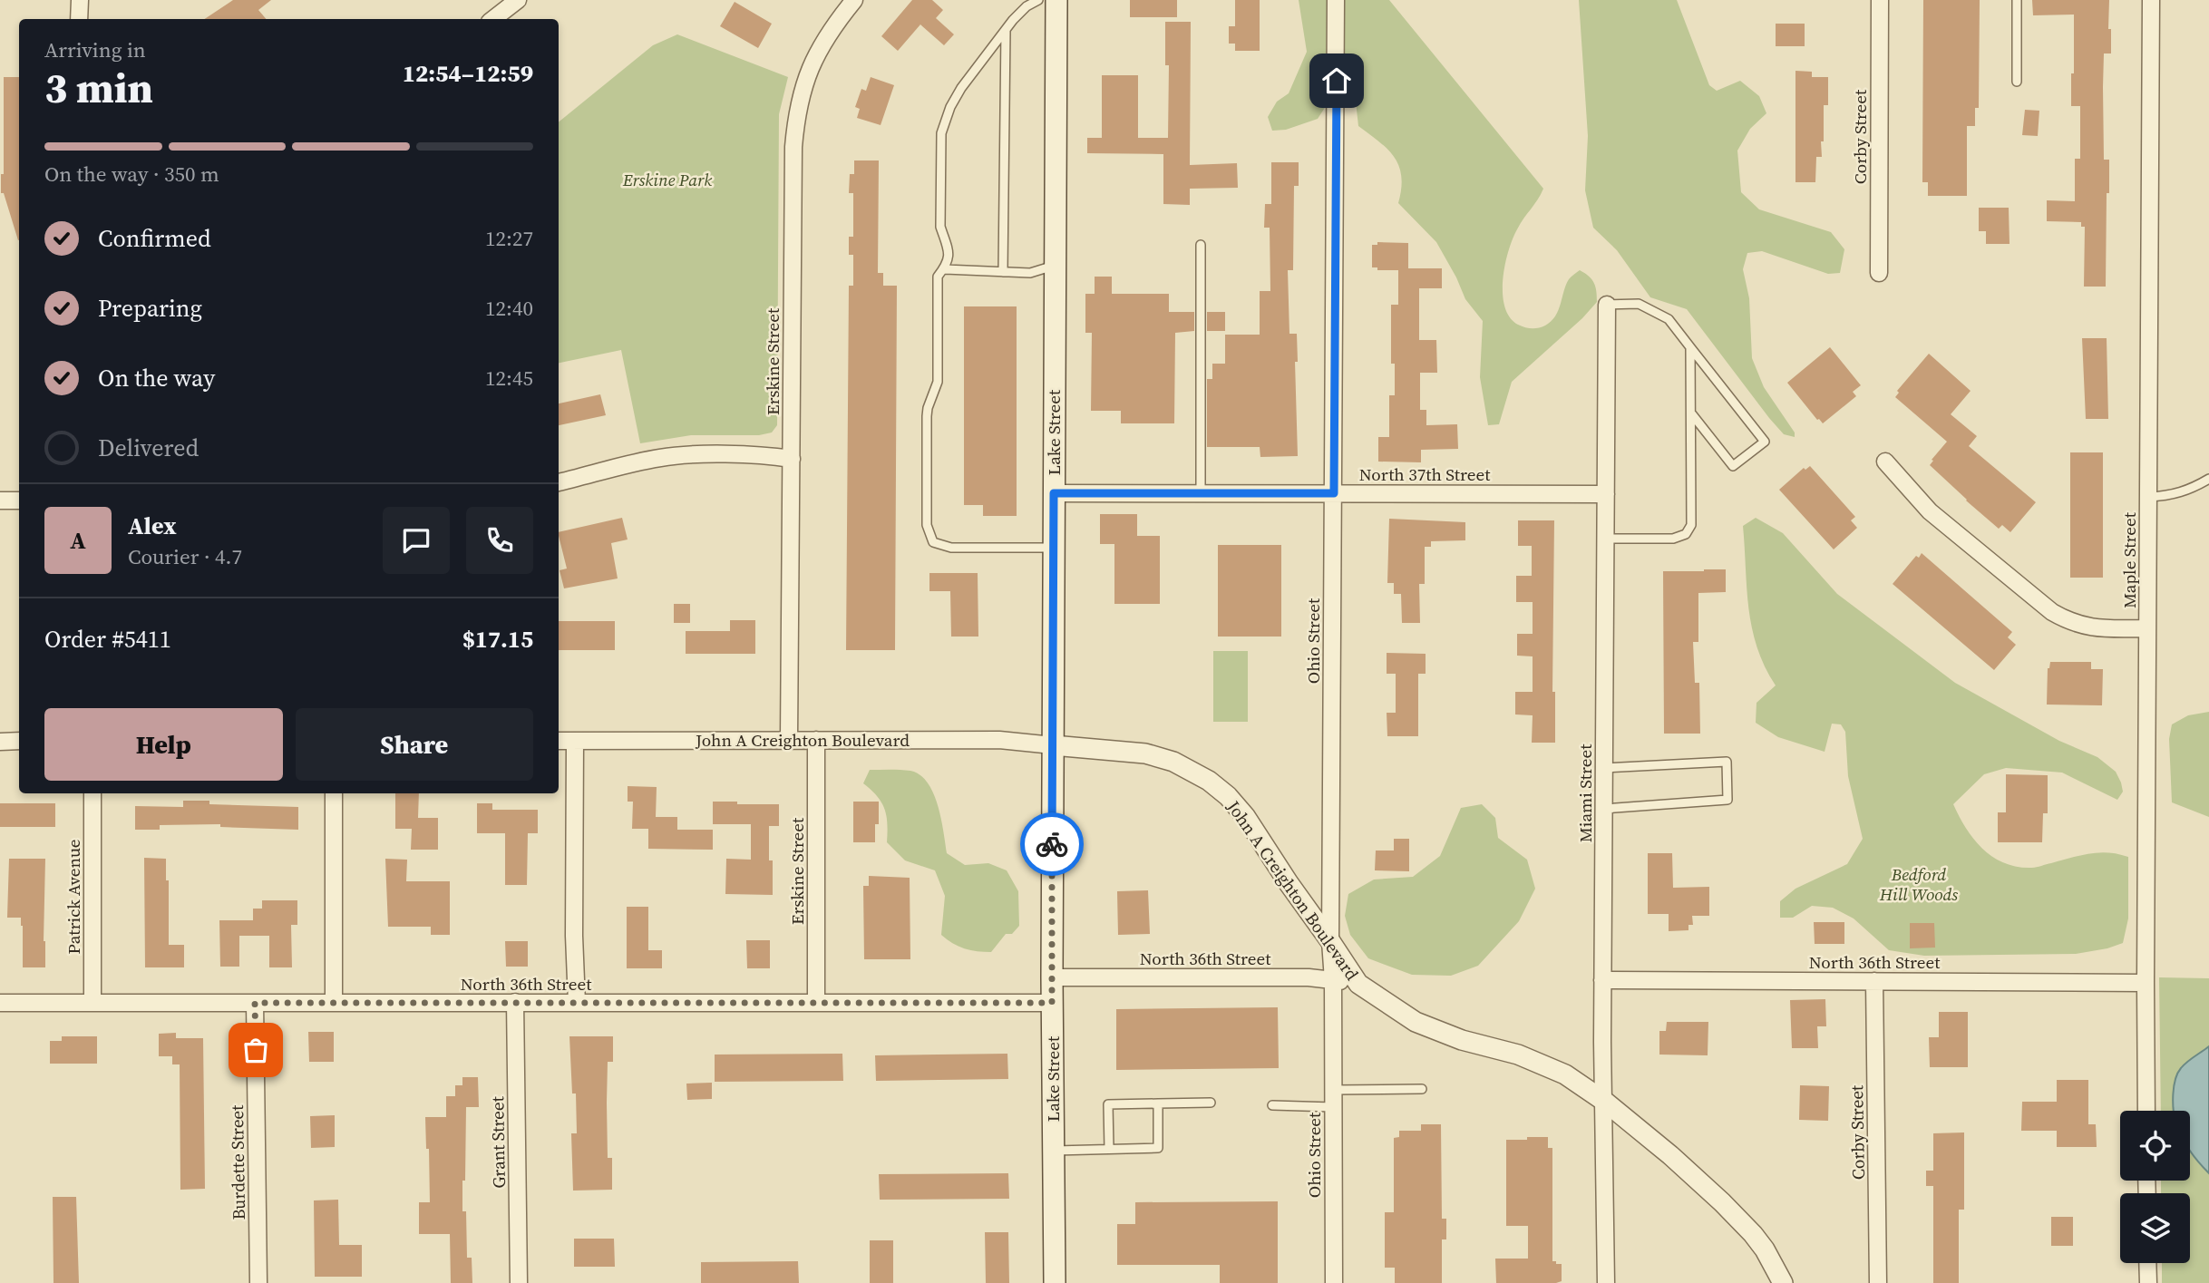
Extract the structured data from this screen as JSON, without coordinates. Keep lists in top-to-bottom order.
{
  "streets": {
    "main road": ["Lake Street"],
    "street": [
      "Corby Street",
      "Erskine Street",
      "North 37th Street",
      "Maple Street",
      "Ohio Street",
      "John A Creighton Boulevard",
      "Miami Street",
      "Patrick Avenue",
      "North 36th Street",
      "Grant Street",
      "Burdette Street"
    ]
  },
  "crossings": [
    ["Corby Street", "North 36th Street"],
    ["Erskine Street", "John A Creighton Boulevard"],
    ["Erskine Street", "North 36th Street"],
    ["Lake Street", "North 37th Street"],
    ["Lake Street", "John A Creighton Boulevard"],
    ["Lake Street", "North 36th Street"],
    ["North 37th Street", "Ohio Street"],
    ["North 37th Street", "Miami Street"],
    ["Maple Street", "North 36th Street"],
    ["Ohio Street", "John A Creighton Boulevard"],
    ["Ohio Street", "North 36th Street"],
    ["John A Creighton Boulevard", "Miami Street"],
    ["John A Creighton Boulevard", "North 36th Street"],
    ["Miami Street", "North 36th Street"],
    ["Patrick Avenue", "North 36th Street"],
    ["North 36th Street", "Grant Street"],
    ["North 36th Street", "Burdette Street"]
  ],
  "parks": ["Erskine Park", "Bedford Hill Woods"],
  "page": {
    "heading": ["3 min", "Arriving in", "12:54–12:59"],
    "panel": [
      "Alex",
      "Courier · 4.7",
      "Order #5411",
      "$17.15"
    ],
    "bar": "On the way · 350 m",
    "list": [
      ["Confirmed", "12:27"],
      ["Preparing", "12:40"],
      ["On the way", "12:45"],
      "Delivered"
    ],
    "round": "A",
    "buttons": ["Help", "Share"]
  }
}
